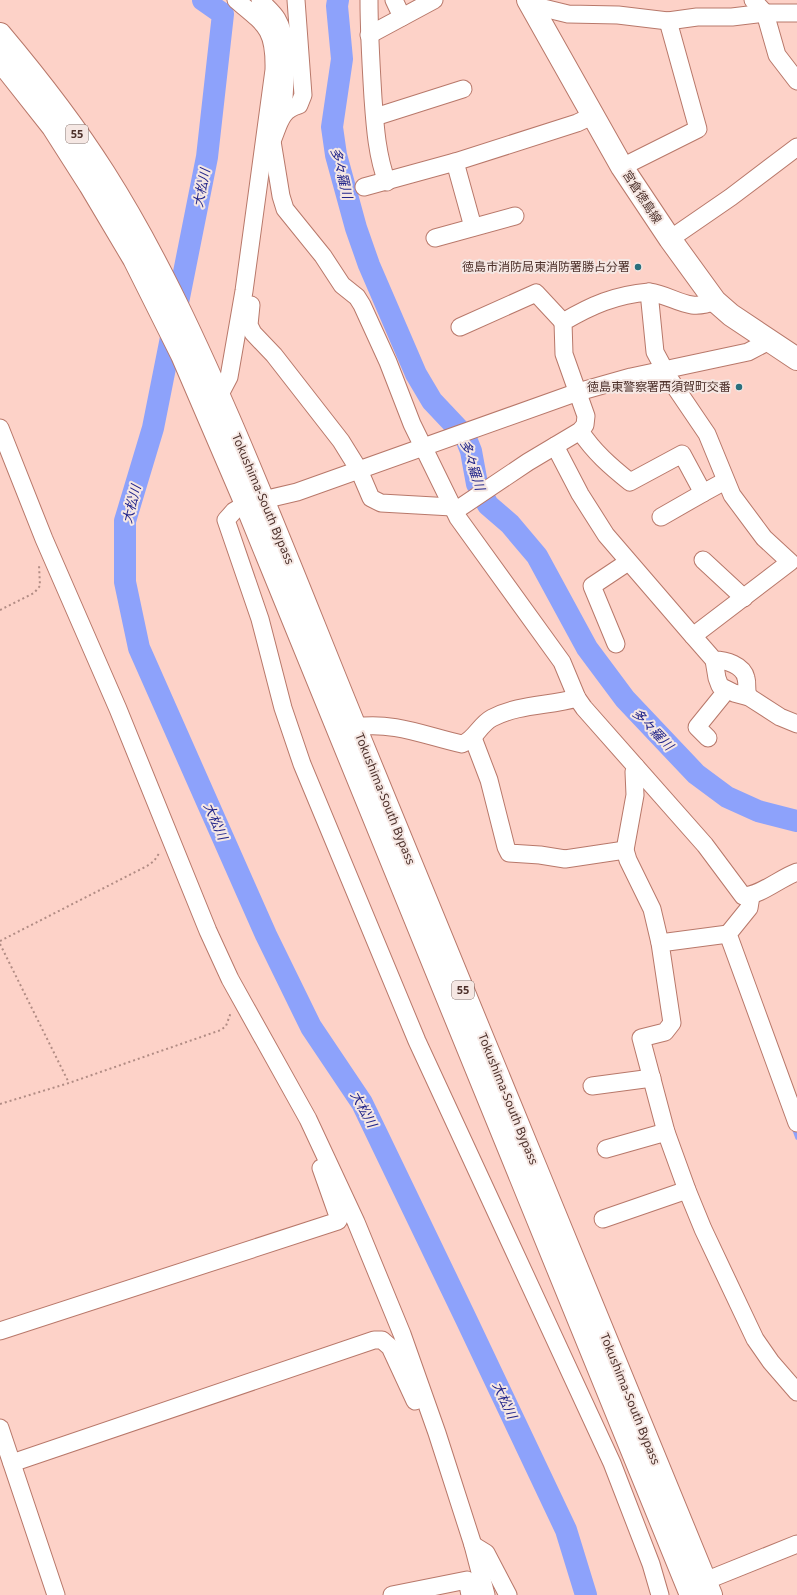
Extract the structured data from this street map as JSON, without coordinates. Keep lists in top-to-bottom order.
{
  "streets": {
    "main road": ["55", "宮倉徳島線", "Tokushima-South Bypass"]
  },
  "water": ["多々羅川", "大松川"],
  "places": ["徳島市消防局東消防署勝占分署", "徳島東警察署西須賀町交番"]
}
